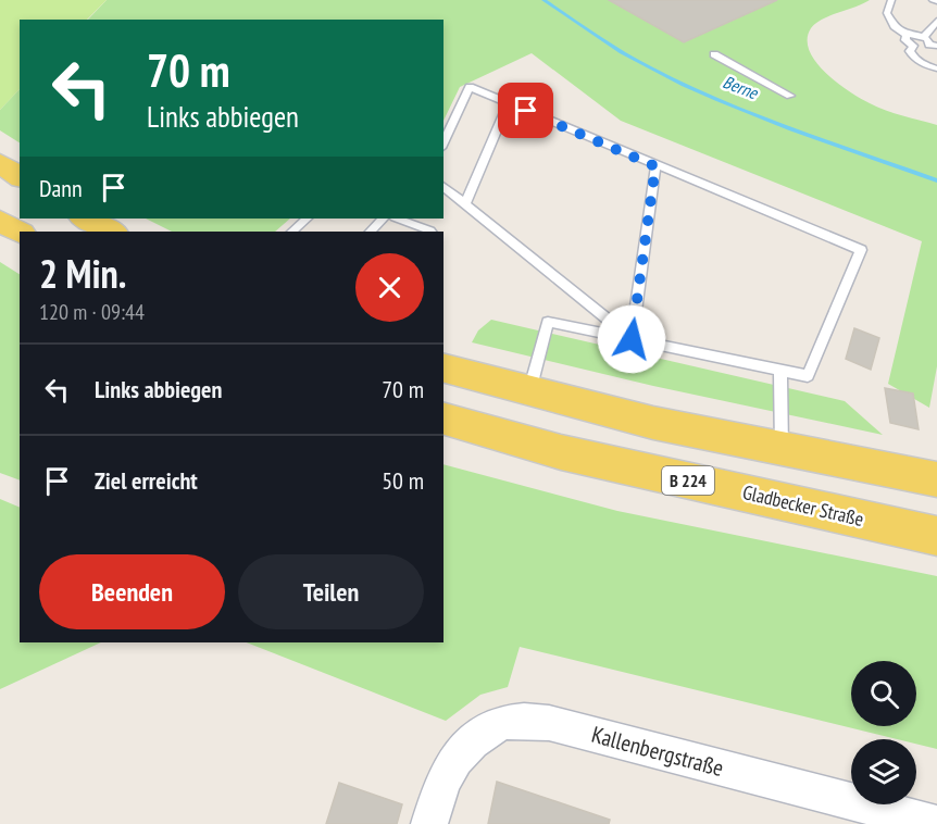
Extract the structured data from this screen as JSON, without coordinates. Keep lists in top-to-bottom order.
{
  "streets": {
    "main road": ["B 224", "Gladbecker Straße"],
    "street": ["Kallenbergstraße"]
  },
  "water": ["Berne"],
  "page": {
    "turn": ["70 m", "Links abbiegen"],
    "then": "Dann",
    "heading": ["2 Min.", "120 m · 09:44"],
    "list": [
      {
        "name": "Links abbiegen",
        "value": "70 m"
      },
      {
        "name": "Ziel erreicht",
        "value": "50 m"
      }
    ],
    "buttons": ["Beenden", "Teilen"]
  }
}
